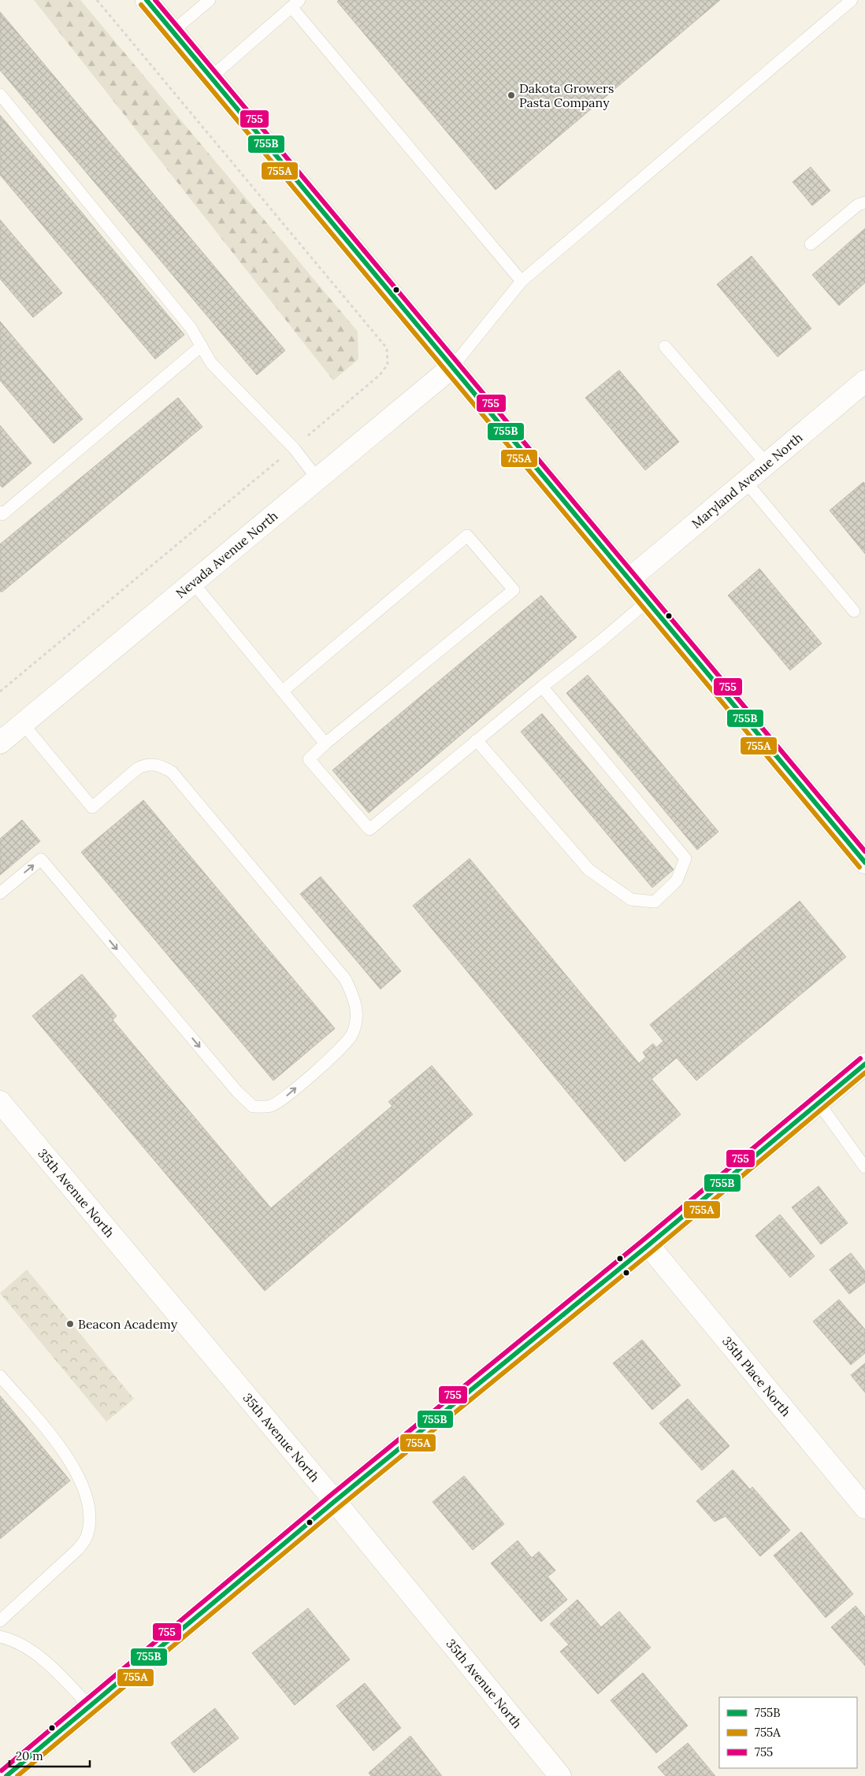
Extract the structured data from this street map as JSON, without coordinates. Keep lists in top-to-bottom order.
{
  "streets": {
    "street": [
      "Maryland Avenue North",
      "Nevada Avenue North",
      "35th Avenue North",
      "35th Place North"
    ]
  },
  "places": ["Dakota Growers Pasta Company", "Beacon Academy"],
  "lines": ["transit line 755B", "transit line 755", "transit line 755A"],
  "legend": ["755B", "755A", "755"],
  "scale_bar": "20 m"
}
